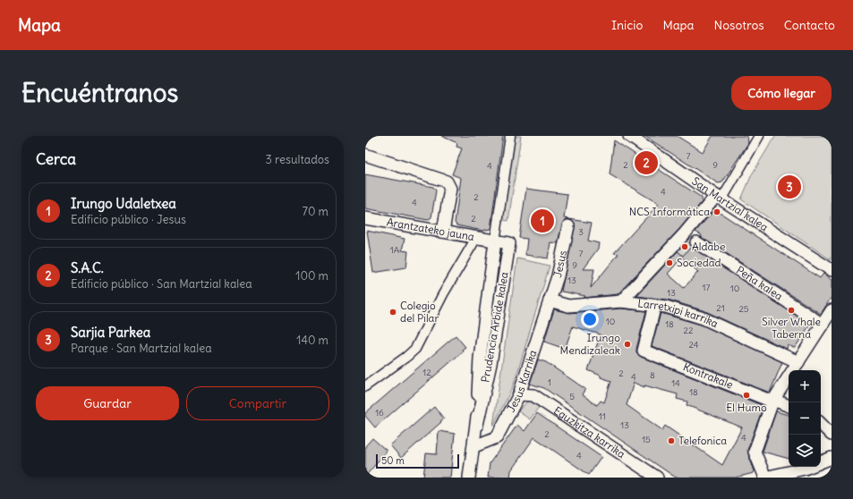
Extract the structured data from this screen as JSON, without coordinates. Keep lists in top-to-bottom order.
{
  "streets": {
    "street": [
      "San Martzial kalea",
      "Arantzateko jauna",
      "Jesus",
      "Peña kalea",
      "Larretxipi karrika",
      "Prudencia Arbide kalea",
      "Kontrakale",
      "Jesus Karrika",
      "Eguzkitza karrika"
    ]
  },
  "crossings": [
    ["Arantzateko jauna", "Prudencia Arbide kalea"],
    ["Jesus", "Larretxipi karrika"],
    ["Jesus", "Jesus Karrika"],
    ["Larretxipi karrika", "Kontrakale"],
    ["Larretxipi karrika", "Jesus Karrika"],
    ["Prudencia Arbide kalea", "Jesus Karrika"],
    ["Jesus Karrika", "Eguzkitza karrika"]
  ],
  "places": [
    "NCS Informática",
    "Aldabe",
    "Sociedad",
    "Silver Whale Taberna",
    "Colegio del Pilar",
    "Irungo Mendizaleak",
    "El Humo",
    "Telefonica"
  ],
  "house_numbers": [
    "7",
    "2",
    "9",
    "4",
    "4",
    "2",
    "4",
    "2",
    "3",
    "1A",
    "7",
    "9",
    "13",
    "17",
    "10",
    "13",
    "21",
    "25",
    "10",
    "18",
    "22",
    "24",
    "12",
    "2",
    "8",
    "4",
    "1",
    "14",
    "18",
    "5",
    "16",
    "11",
    "13",
    "2",
    "4",
    "15",
    "4"
  ],
  "scale_bar": "50 m",
  "page": {
    "header": "Mapa",
    "nav": [
      "Inicio",
      "Mapa",
      "Nosotros",
      "Contacto"
    ],
    "buttons": [
      "Cómo llegar",
      ["Guardar", "Compartir"]
    ],
    "title": "Encuéntranos",
    "heading": ["Cerca", "3 resultados"],
    "pins": ["2", "3", "1"],
    "list": [
      {
        "mark": "1",
        "name": "Irungo Udaletxea",
        "note": "Edificio público · Jesus",
        "value": "70 m"
      },
      {
        "mark": "2",
        "name": "S.A.C.",
        "note": "Edificio público · San Martzial kalea",
        "value": "100 m"
      },
      {
        "mark": "3",
        "name": "Sarjia Parkea",
        "note": "Parque · San Martzial kalea",
        "value": "140 m"
      }
    ],
    "map_buttons": ["+", "−"],
    "scale": "50 m"
  }
}
